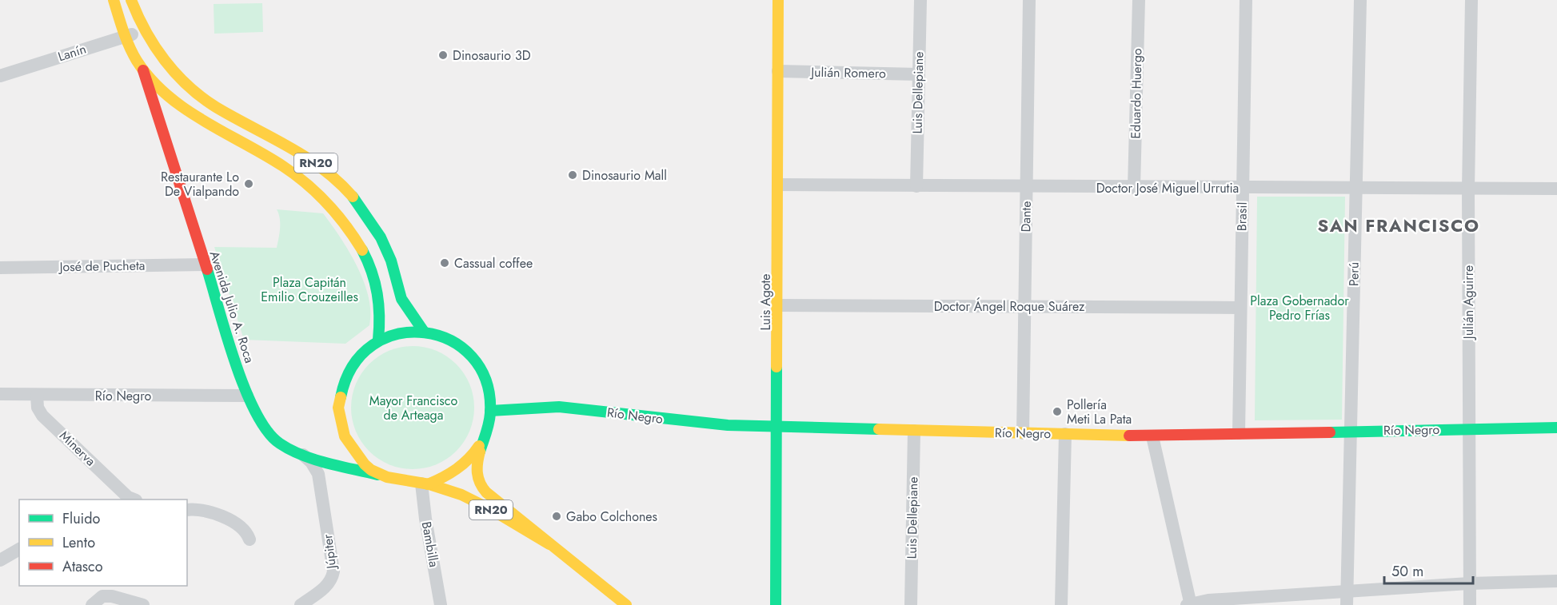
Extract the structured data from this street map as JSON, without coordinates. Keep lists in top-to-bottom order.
{
  "streets": {
    "main road": [
      "RN20",
      "Luis Agote",
      "Avenida Julio A. Roca",
      "Río Negro"
    ],
    "street": [
      "Lanín",
      "Julián Romero",
      "Luis Dellepiane",
      "Eduardo Huergo",
      "Doctor José Miguel Urrutia",
      "Dante",
      "Brasil",
      "José de Pucheta",
      "Perú",
      "Julián Aguirre",
      "Doctor Ángel Roque Suárez",
      "Minerva",
      "Bambilla",
      "Júpiter"
    ]
  },
  "crossings": [
    ["Lanín", "RN20"],
    ["Julián Romero", "Luis Dellepiane"],
    ["Julián Romero", "Luis Agote"],
    ["Luis Dellepiane", "Doctor José Miguel Urrutia"],
    ["Luis Dellepiane", "Río Negro"],
    ["Eduardo Huergo", "Doctor José Miguel Urrutia"],
    ["RN20", "Avenida Julio A. Roca"],
    ["RN20", "Río Negro"],
    ["RN20", "Bambilla"],
    ["Doctor José Miguel Urrutia", "Dante"],
    ["Doctor José Miguel Urrutia", "Brasil"],
    ["Doctor José Miguel Urrutia", "Perú"],
    ["Doctor José Miguel Urrutia", "Luis Agote"],
    ["Doctor José Miguel Urrutia", "Julián Aguirre"],
    ["Dante", "Doctor Ángel Roque Suárez"],
    ["Dante", "Río Negro"],
    ["Brasil", "Doctor Ángel Roque Suárez"],
    ["Brasil", "Río Negro"],
    ["José de Pucheta", "Avenida Julio A. Roca"],
    ["Perú", "Río Negro"],
    ["Luis Agote", "Doctor Ángel Roque Suárez"],
    ["Luis Agote", "Río Negro"],
    ["Julián Aguirre", "Río Negro"],
    ["Avenida Julio A. Roca", "Río Negro"],
    ["Avenida Julio A. Roca", "Bambilla"],
    ["Avenida Julio A. Roca", "Júpiter"],
    ["Río Negro", "Minerva"],
    ["Río Negro", "Bambilla"]
  ],
  "districts": ["SAN FRANCISCO"],
  "parks": ["Plaza Capitán Emilio Crouzeilles", "Plaza Gobernador Pedro Frías", "Mayor Francisco de Arteaga"],
  "places": [
    "Dinosaurio 3D",
    "Dinosaurio Mall",
    "Restaurante Lo De Vialpando",
    "Cassual coffee",
    "Pollería Meti La Pata",
    "Gabo Colchones"
  ],
  "legend": ["Fluido", "Lento", "Atasco"],
  "scale_bar": "50 m"
}
